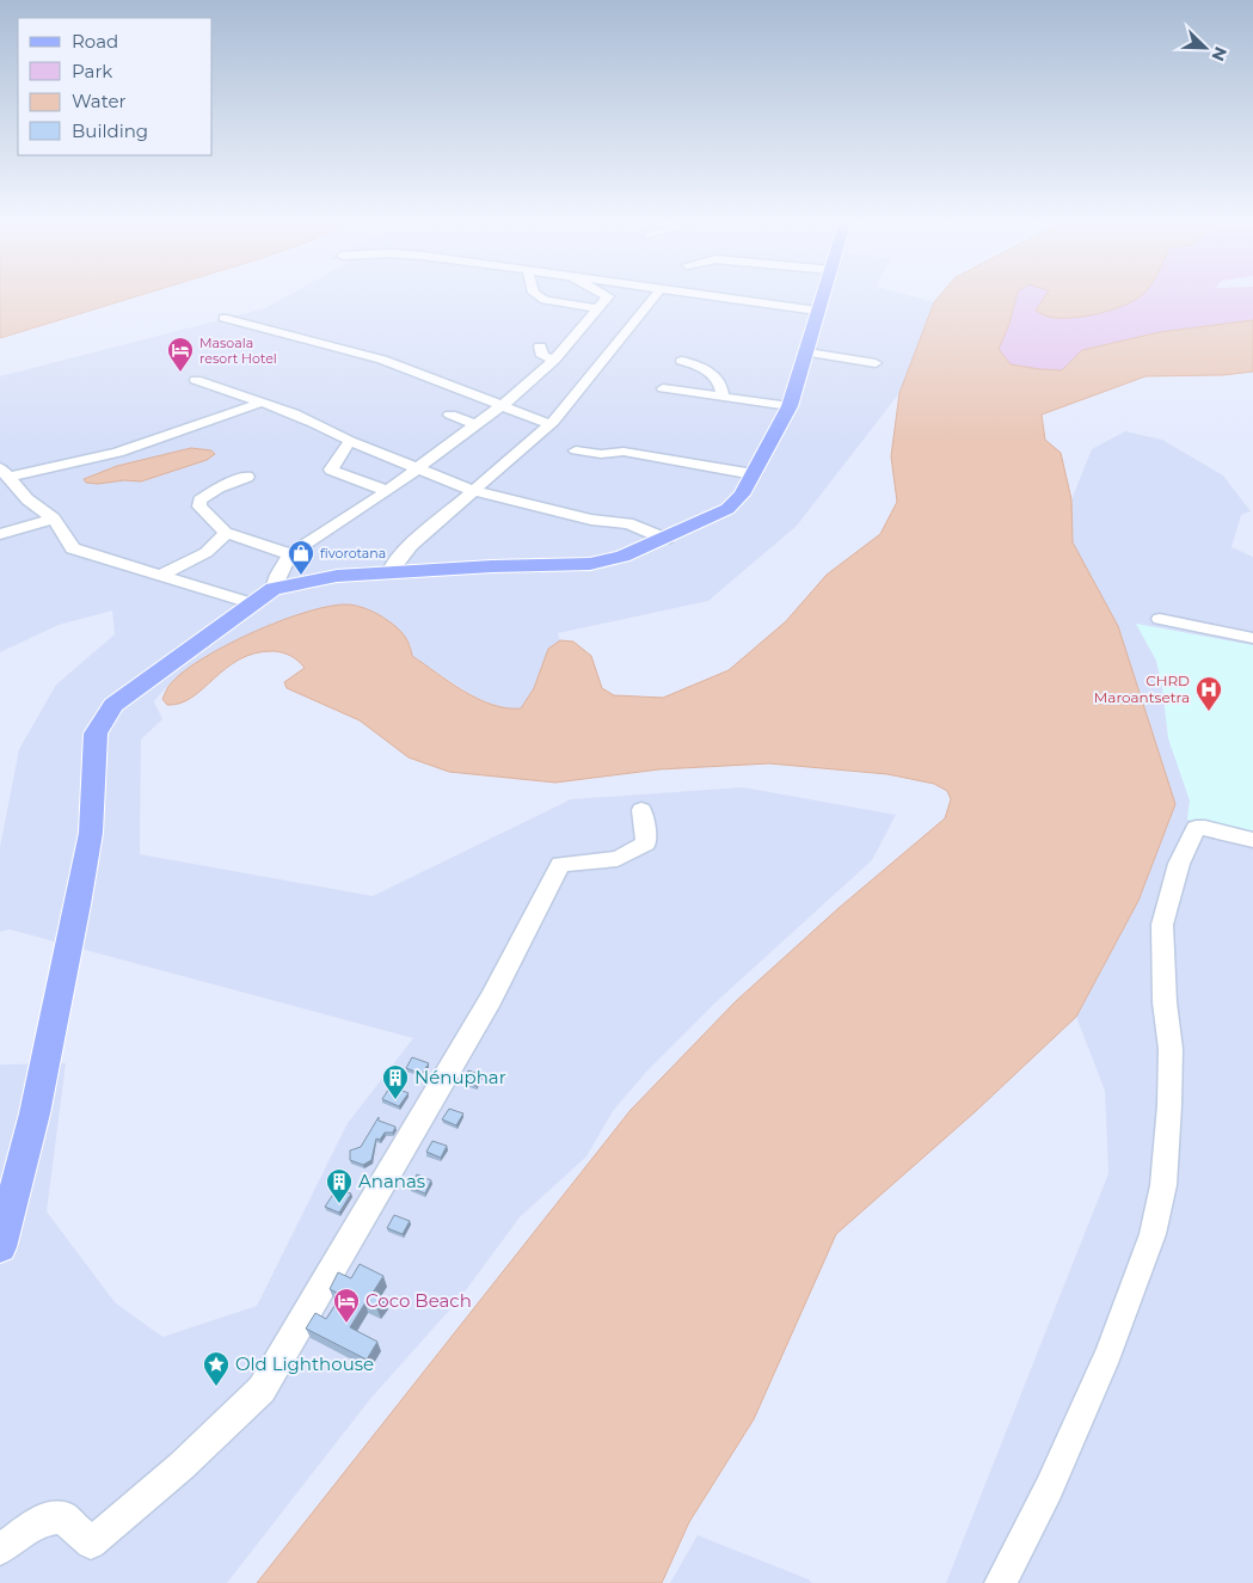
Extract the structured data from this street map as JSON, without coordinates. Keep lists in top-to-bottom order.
{
  "places": {
    "hotel": ["Masoala resort Hotel", "Coco Beach"],
    "shop": ["fivorotana"],
    "hospital": ["CHRD Maroantsetra"],
    "building": ["Nénuphar", "Ananas"],
    "place": ["Old Lighthouse"]
  },
  "legend": [
    "Road",
    "Park",
    "Water",
    "Building"
  ],
  "north": "bottom right"
}
